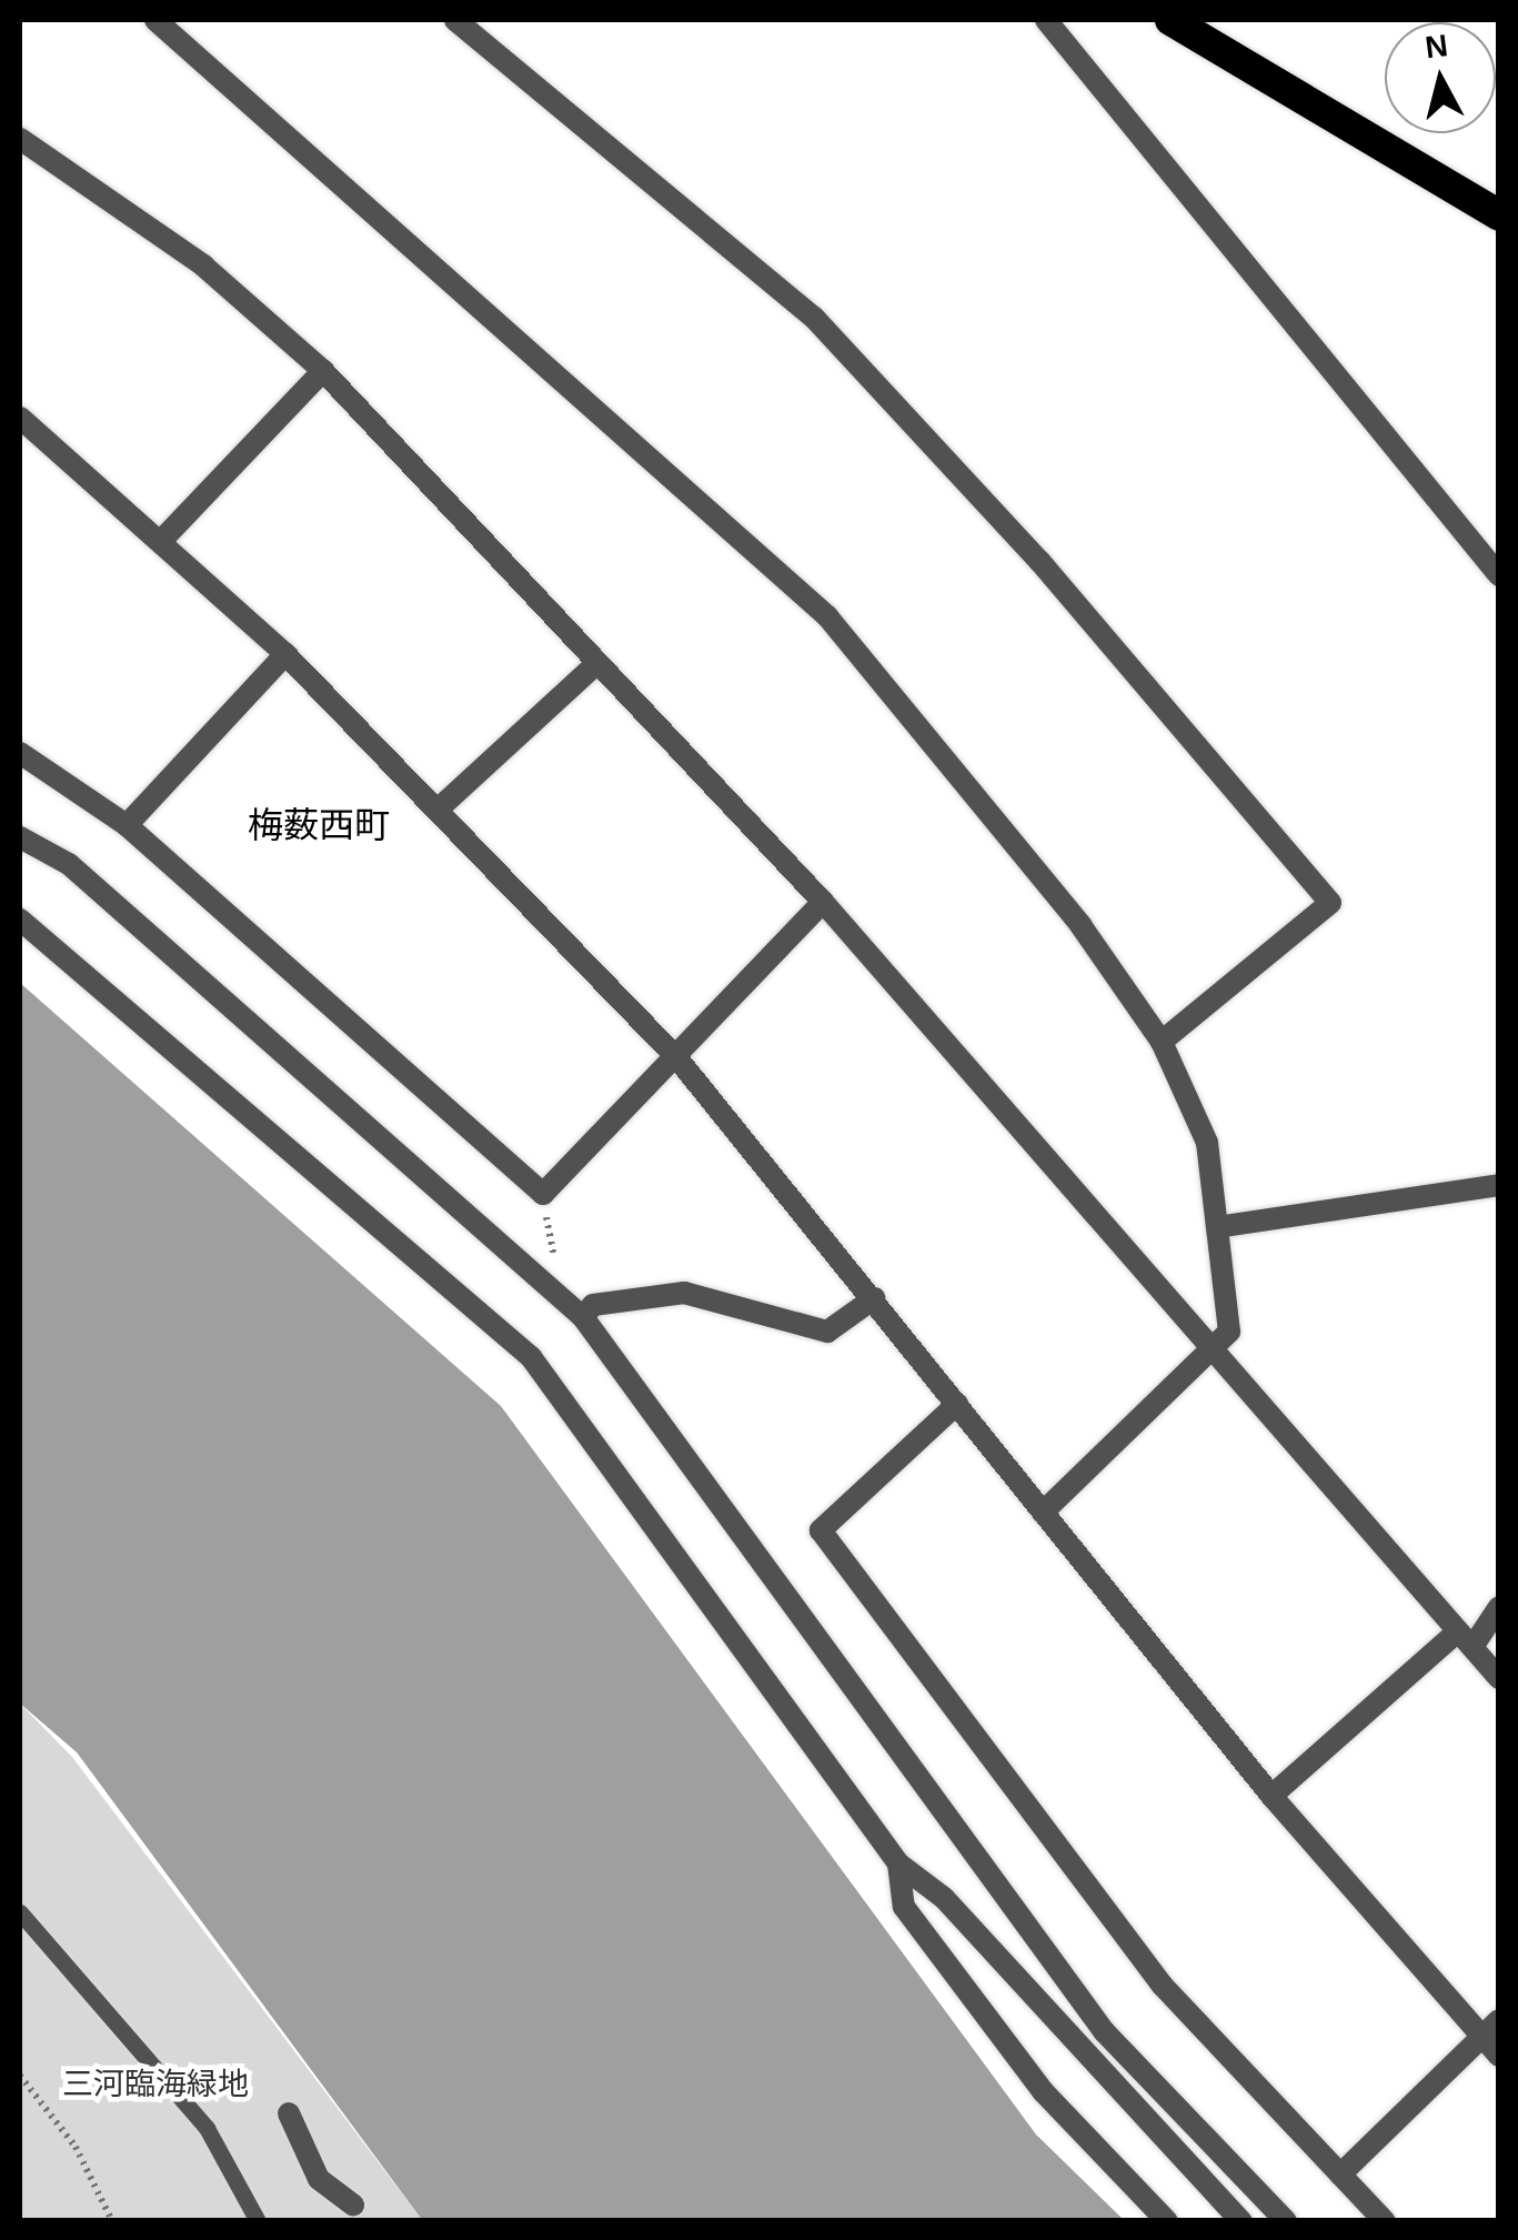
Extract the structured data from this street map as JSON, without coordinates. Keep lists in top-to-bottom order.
{
  "districts": ["梅薮西町"],
  "parks": ["三河臨海緑地"],
  "north": "top"
}
